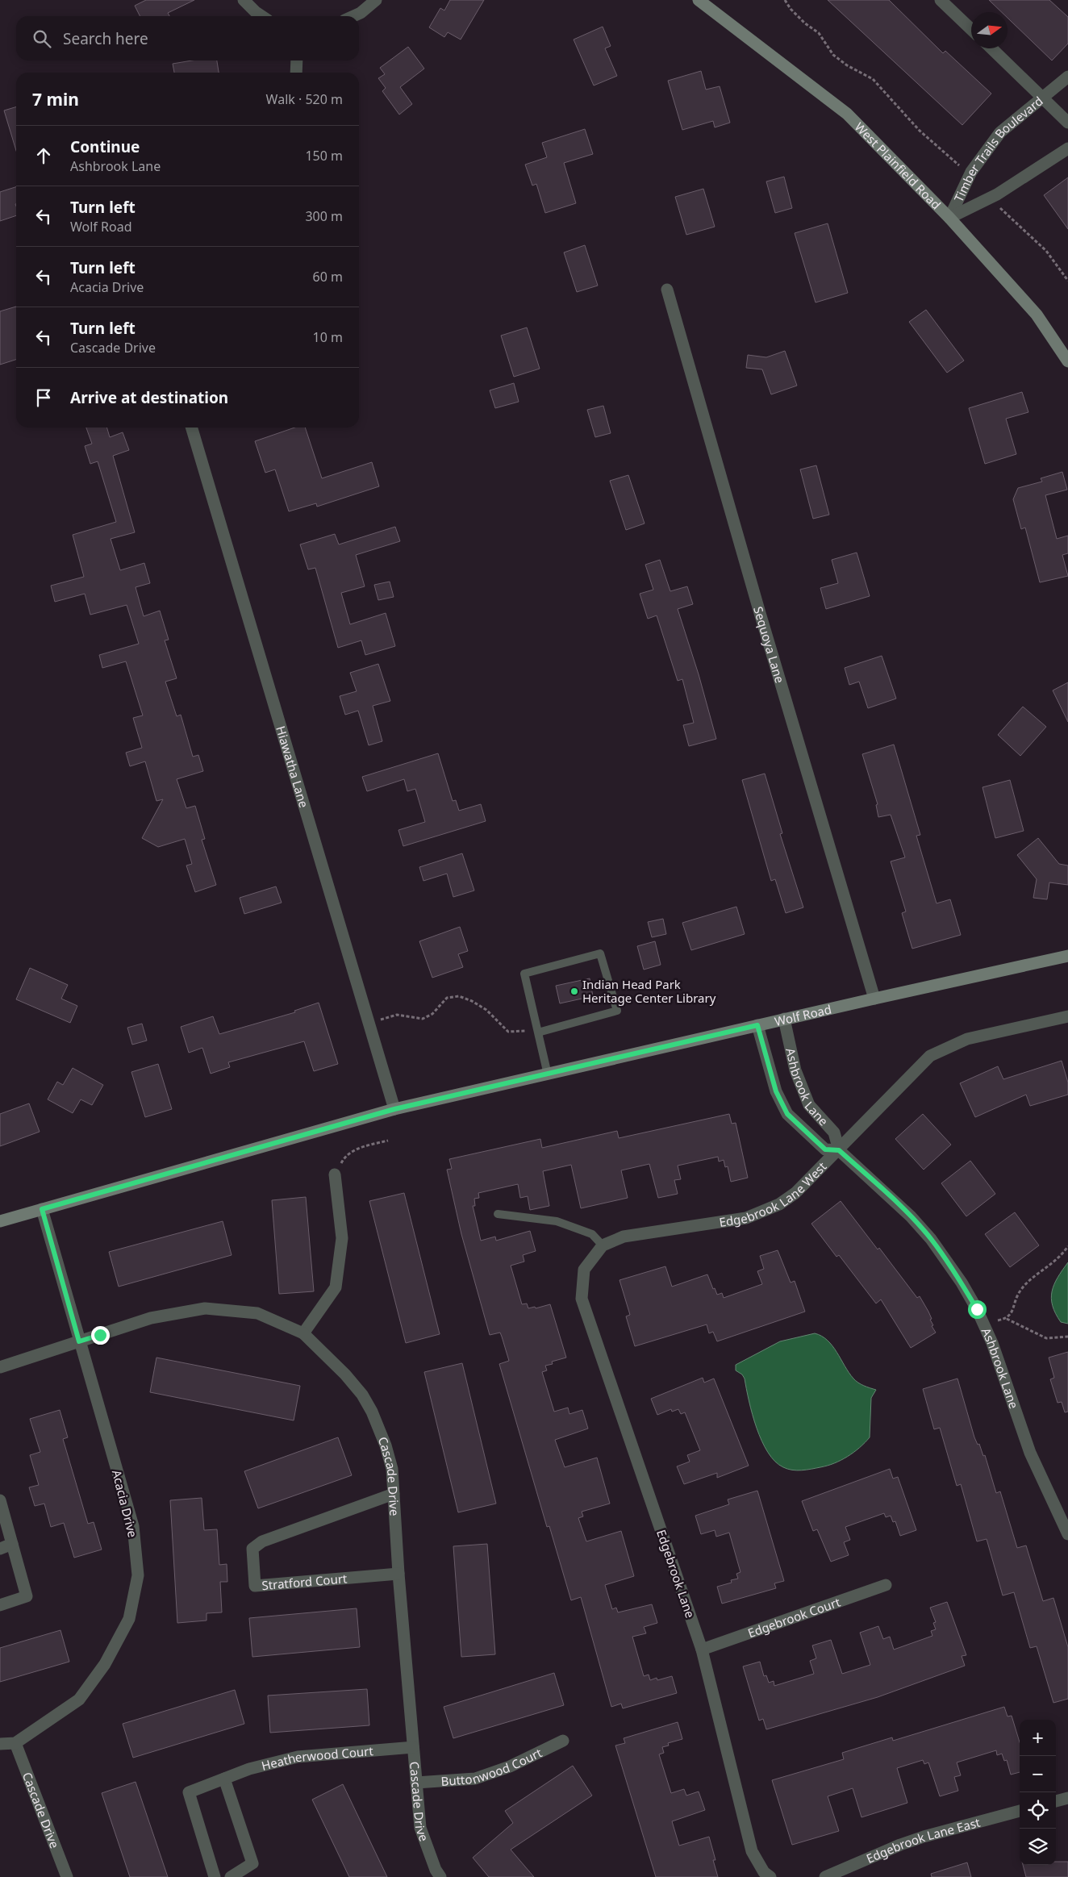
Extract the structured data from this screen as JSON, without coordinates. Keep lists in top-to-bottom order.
{
  "streets": {
    "street": [
      "Timber Trails Boulevard",
      "West Plainfield Road",
      "Sequoya Lane",
      "Hiawatha Lane",
      "Wolf Road",
      "Ashbrook Lane",
      "Edgebrook Lane West",
      "Cascade Drive",
      "Acacia Drive",
      "Edgebrook Lane",
      "Stratford Court",
      "Edgebrook Court",
      "Heatherwood Court",
      "Buttonwood Court",
      "Edgebrook Lane East"
    ]
  },
  "crossings": [
    ["Timber Trails Boulevard", "West Plainfield Road"],
    ["Sequoya Lane", "Wolf Road"],
    ["Hiawatha Lane", "Wolf Road"],
    ["Wolf Road", "Ashbrook Lane"],
    ["Wolf Road", "Acacia Drive"],
    ["Ashbrook Lane", "Edgebrook Lane West"],
    ["Edgebrook Lane West", "Edgebrook Lane"],
    ["Cascade Drive", "Acacia Drive"],
    ["Cascade Drive", "Stratford Court"],
    ["Cascade Drive", "Heatherwood Court"],
    ["Cascade Drive", "Buttonwood Court"],
    ["Edgebrook Lane", "Edgebrook Court"]
  ],
  "places": ["Indian Head Park Heritage Center Library"],
  "north": "right",
  "page": {
    "search": "Search here",
    "heading": ["7 min", "Walk · 520 m"],
    "list": [
      ["Continue", "Ashbrook Lane", "150 m"],
      ["Turn left", "Wolf Road", "300 m"],
      ["Turn left", "Acacia Drive", "60 m"],
      ["Turn left", "Cascade Drive", "10 m"],
      "Arrive at destination"
    ],
    "map_buttons": ["+", "−"]
  }
}
